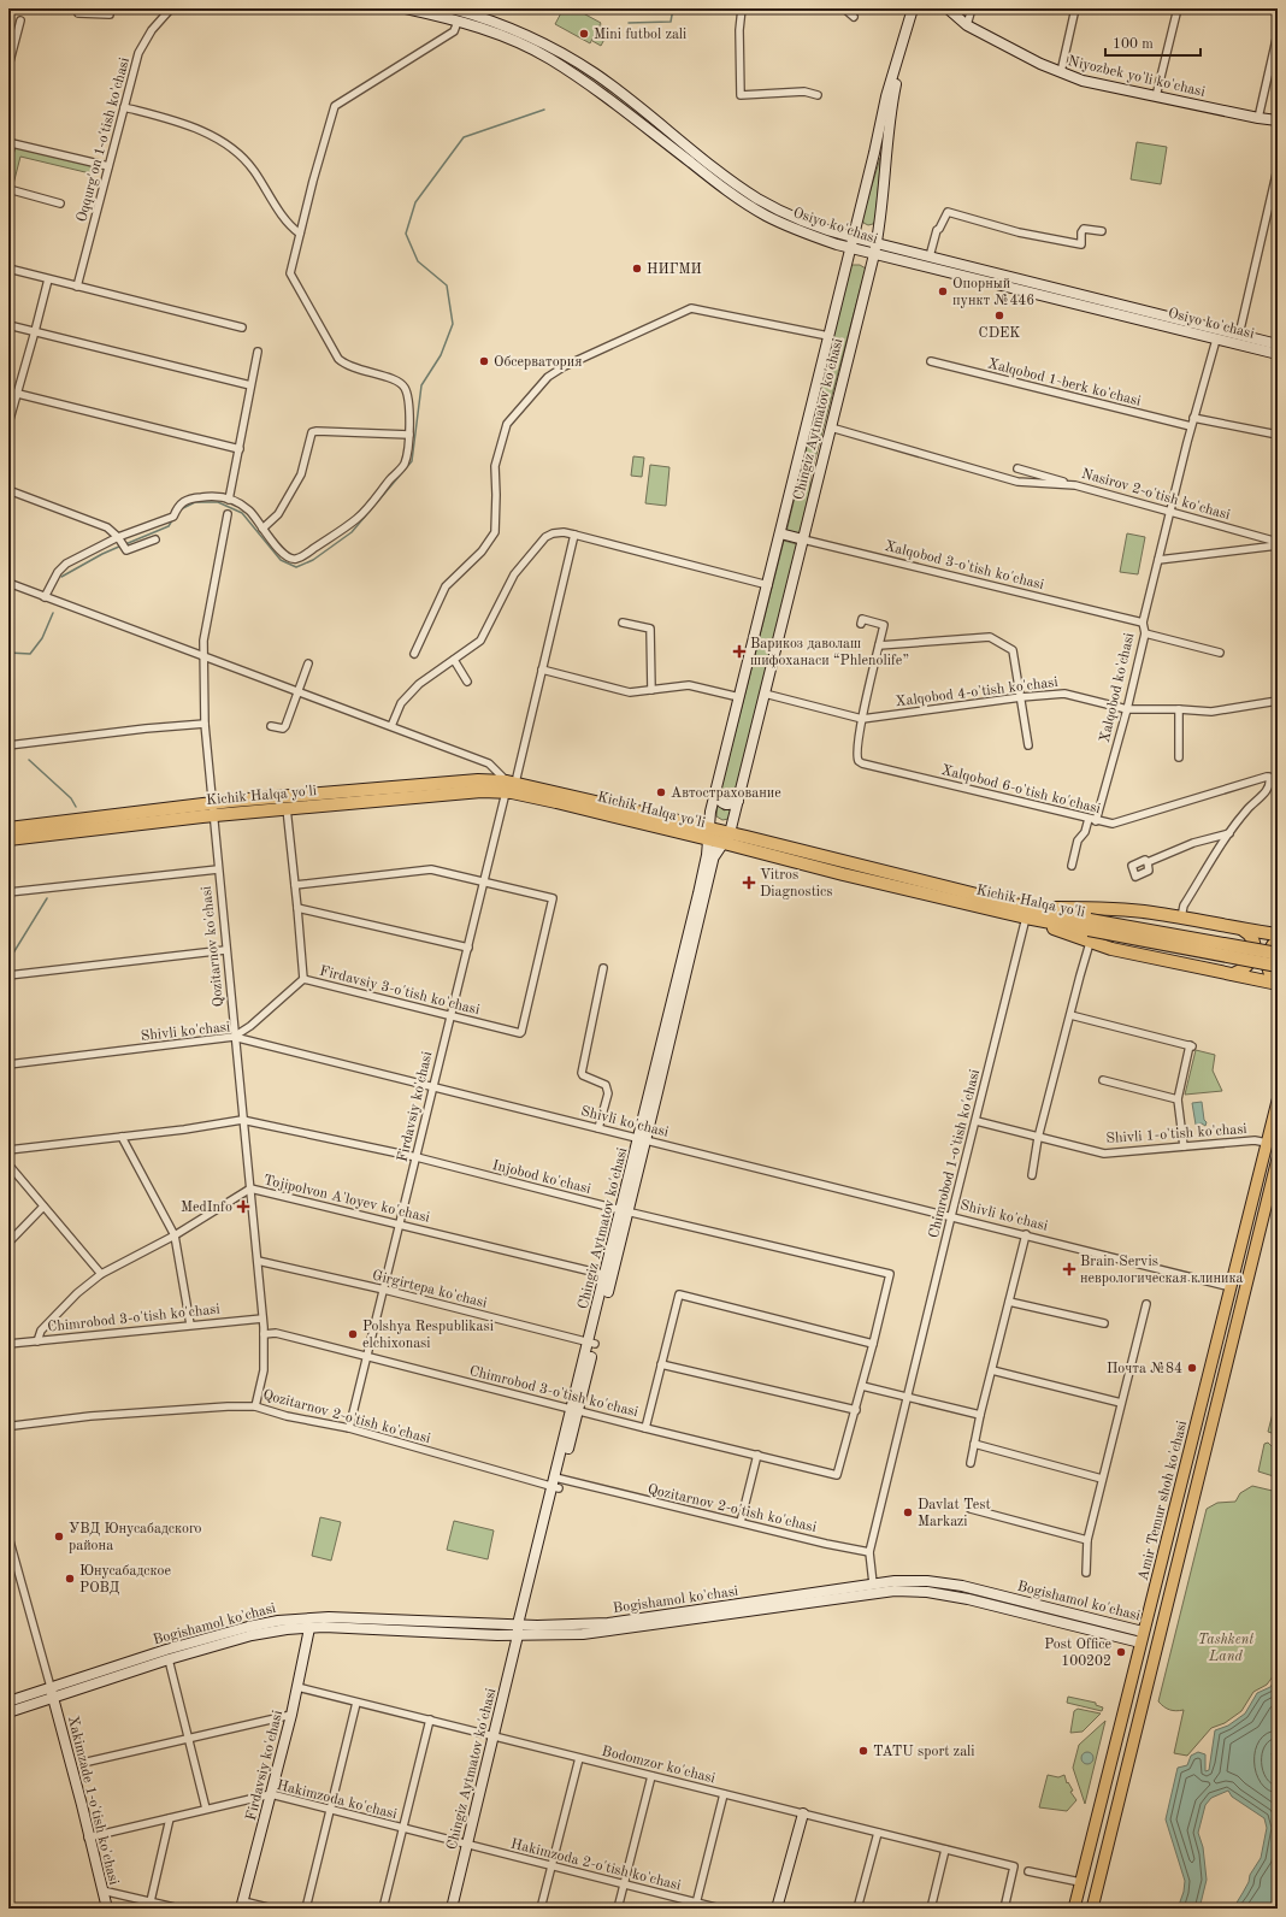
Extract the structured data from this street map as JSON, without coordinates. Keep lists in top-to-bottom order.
{
  "streets": {
    "highway": ["Kichik Halqa yo'li"],
    "main road": [
      "Niyozbek yo'li ko'chasi",
      "Osiyo ko'chasi",
      "Chingiz Aytmatov ko'chasi",
      "Xalqobod 3-o'tish ko'chasi",
      "Firdavsiy ko'chasi",
      "Amir Temur shoh ko'chasi",
      "Bogishamol ko'chasi",
      "Xakimzade 1-o'tish ko'chasi"
    ],
    "street": [
      "Oqqurg'on 1-o'tish ko'chasi",
      "Xalqobod 1-berk ko'chasi",
      "Nasirov 2-o'tish ko'chasi",
      "Xalqobod ko'chasi",
      "Xalqobod 4-o'tish ko'chasi",
      "Xalqobod 6-o'tish ko'chasi",
      "Qozitarnov ko'chasi",
      "Firdavsiy 3-o'tish ko'chasi",
      "Shivli ko'chasi",
      "Shivli 1-o'tish ko'chasi",
      "Chimrobod 1-o'tish ko'chasi",
      "Injobod ko'chasi",
      "Tojipolvon A'loyev ko'chasi",
      "Girgirtepa ko'chasi",
      "Chimrobod 3-o'tish ko'chasi",
      "Qozitarnov 2-o'tish ko'chasi",
      "Bodomzor ko'chasi",
      "Hakimzoda ko'chasi",
      "Hakimzoda 2-o'tish ko'chasi"
    ]
  },
  "crossings": [
    ["Osiyo ko'chasi", "Chingiz Aytmatov ko'chasi"],
    ["Osiyo ko'chasi", "Xalqobod ko'chasi"],
    ["Xalqobod 1-berk ko'chasi", "Xalqobod ko'chasi"],
    ["Chingiz Aytmatov ko'chasi", "Nasirov 2-o'tish ko'chasi"],
    ["Chingiz Aytmatov ko'chasi", "Xalqobod 3-o'tish ko'chasi"],
    ["Chingiz Aytmatov ko'chasi", "Xalqobod 4-o'tish ko'chasi"],
    ["Chingiz Aytmatov ko'chasi", "Kichik Halqa yo'li"],
    ["Chingiz Aytmatov ko'chasi", "Shivli ko'chasi"],
    ["Chingiz Aytmatov ko'chasi", "Injobod ko'chasi"],
    ["Chingiz Aytmatov ko'chasi", "Tojipolvon A'loyev ko'chasi"],
    ["Chingiz Aytmatov ko'chasi", "Girgirtepa ko'chasi"],
    ["Chingiz Aytmatov ko'chasi", "Chimrobod 3-o'tish ko'chasi"],
    ["Chingiz Aytmatov ko'chasi", "Qozitarnov 2-o'tish ko'chasi"],
    ["Chingiz Aytmatov ko'chasi", "Bogishamol ko'chasi"],
    ["Chingiz Aytmatov ko'chasi", "Bodomzor ko'chasi"],
    ["Chingiz Aytmatov ko'chasi", "Hakimzoda ko'chasi"],
    ["Chingiz Aytmatov ko'chasi", "Hakimzoda 2-o'tish ko'chasi"],
    ["Nasirov 2-o'tish ko'chasi", "Xalqobod ko'chasi"],
    ["Xalqobod 3-o'tish ko'chasi", "Xalqobod ko'chasi"],
    ["Xalqobod ko'chasi", "Xalqobod 4-o'tish ko'chasi"],
    ["Xalqobod ko'chasi", "Xalqobod 6-o'tish ko'chasi"],
    ["Xalqobod 4-o'tish ko'chasi", "Xalqobod 6-o'tish ko'chasi"],
    ["Kichik Halqa yo'li", "Qozitarnov ko'chasi"],
    ["Kichik Halqa yo'li", "Firdavsiy ko'chasi"],
    ["Kichik Halqa yo'li", "Chimrobod 1-o'tish ko'chasi"],
    ["Qozitarnov ko'chasi", "Firdavsiy 3-o'tish ko'chasi"],
    ["Qozitarnov ko'chasi", "Shivli ko'chasi"],
    ["Qozitarnov ko'chasi", "Injobod ko'chasi"],
    ["Qozitarnov ko'chasi", "Tojipolvon A'loyev ko'chasi"],
    ["Qozitarnov ko'chasi", "Girgirtepa ko'chasi"],
    ["Qozitarnov ko'chasi", "Chimrobod 3-o'tish ko'chasi"],
    ["Qozitarnov ko'chasi", "Qozitarnov 2-o'tish ko'chasi"],
    ["Firdavsiy 3-o'tish ko'chasi", "Shivli ko'chasi"],
    ["Firdavsiy 3-o'tish ko'chasi", "Firdavsiy ko'chasi"],
    ["Shivli ko'chasi", "Firdavsiy ko'chasi"],
    ["Shivli ko'chasi", "Chimrobod 1-o'tish ko'chasi"],
    ["Shivli ko'chasi", "Amir Temur shoh ko'chasi"],
    ["Firdavsiy ko'chasi", "Injobod ko'chasi"],
    ["Firdavsiy ko'chasi", "Tojipolvon A'loyev ko'chasi"],
    ["Firdavsiy ko'chasi", "Girgirtepa ko'chasi"],
    ["Firdavsiy ko'chasi", "Chimrobod 3-o'tish ko'chasi"],
    ["Firdavsiy ko'chasi", "Qozitarnov 2-o'tish ko'chasi"],
    ["Firdavsiy ko'chasi", "Bogishamol ko'chasi"],
    ["Firdavsiy ko'chasi", "Bodomzor ko'chasi"],
    ["Firdavsiy ko'chasi", "Hakimzoda ko'chasi"],
    ["Shivli 1-o'tish ko'chasi", "Chimrobod 1-o'tish ko'chasi"],
    ["Shivli 1-o'tish ko'chasi", "Amir Temur shoh ko'chasi"],
    ["Chimrobod 1-o'tish ko'chasi", "Qozitarnov 2-o'tish ko'chasi"],
    ["Chimrobod 1-o'tish ko'chasi", "Bogishamol ko'chasi"],
    ["Tojipolvon A'loyev ko'chasi", "Chimrobod 3-o'tish ko'chasi"],
    ["Amir Temur shoh ko'chasi", "Bogishamol ko'chasi"],
    ["Bogishamol ko'chasi", "Xakimzade 1-o'tish ko'chasi"],
    ["Hakimzoda ko'chasi", "Xakimzade 1-o'tish ko'chasi"],
    ["Hakimzoda ko'chasi", "Hakimzoda 2-o'tish ko'chasi"]
  ],
  "parks": ["Tashkent Land"],
  "places": {
    "other": [
      "Mini futbol zali",
      "НИГМИ",
      "Опорный пункт №446",
      "CDEK",
      "Обсерватория",
      "Автострахование",
      "Polshya Respublikasi elchixonasi",
      "Почта №84",
      "Davlat Test Markazi",
      "УВД Юнусабадского района",
      "Юнусабадское РОВД",
      "Post Office 100202",
      "TATU sport zali"
    ],
    "health": [
      "Варикоз даволаш шифоханаси “Phlenolife”",
      "Vitros Diagnostics",
      "MedInfo",
      "Brain Servis неврологическая клиника"
    ]
  },
  "scale_bar": "100 m"
}
